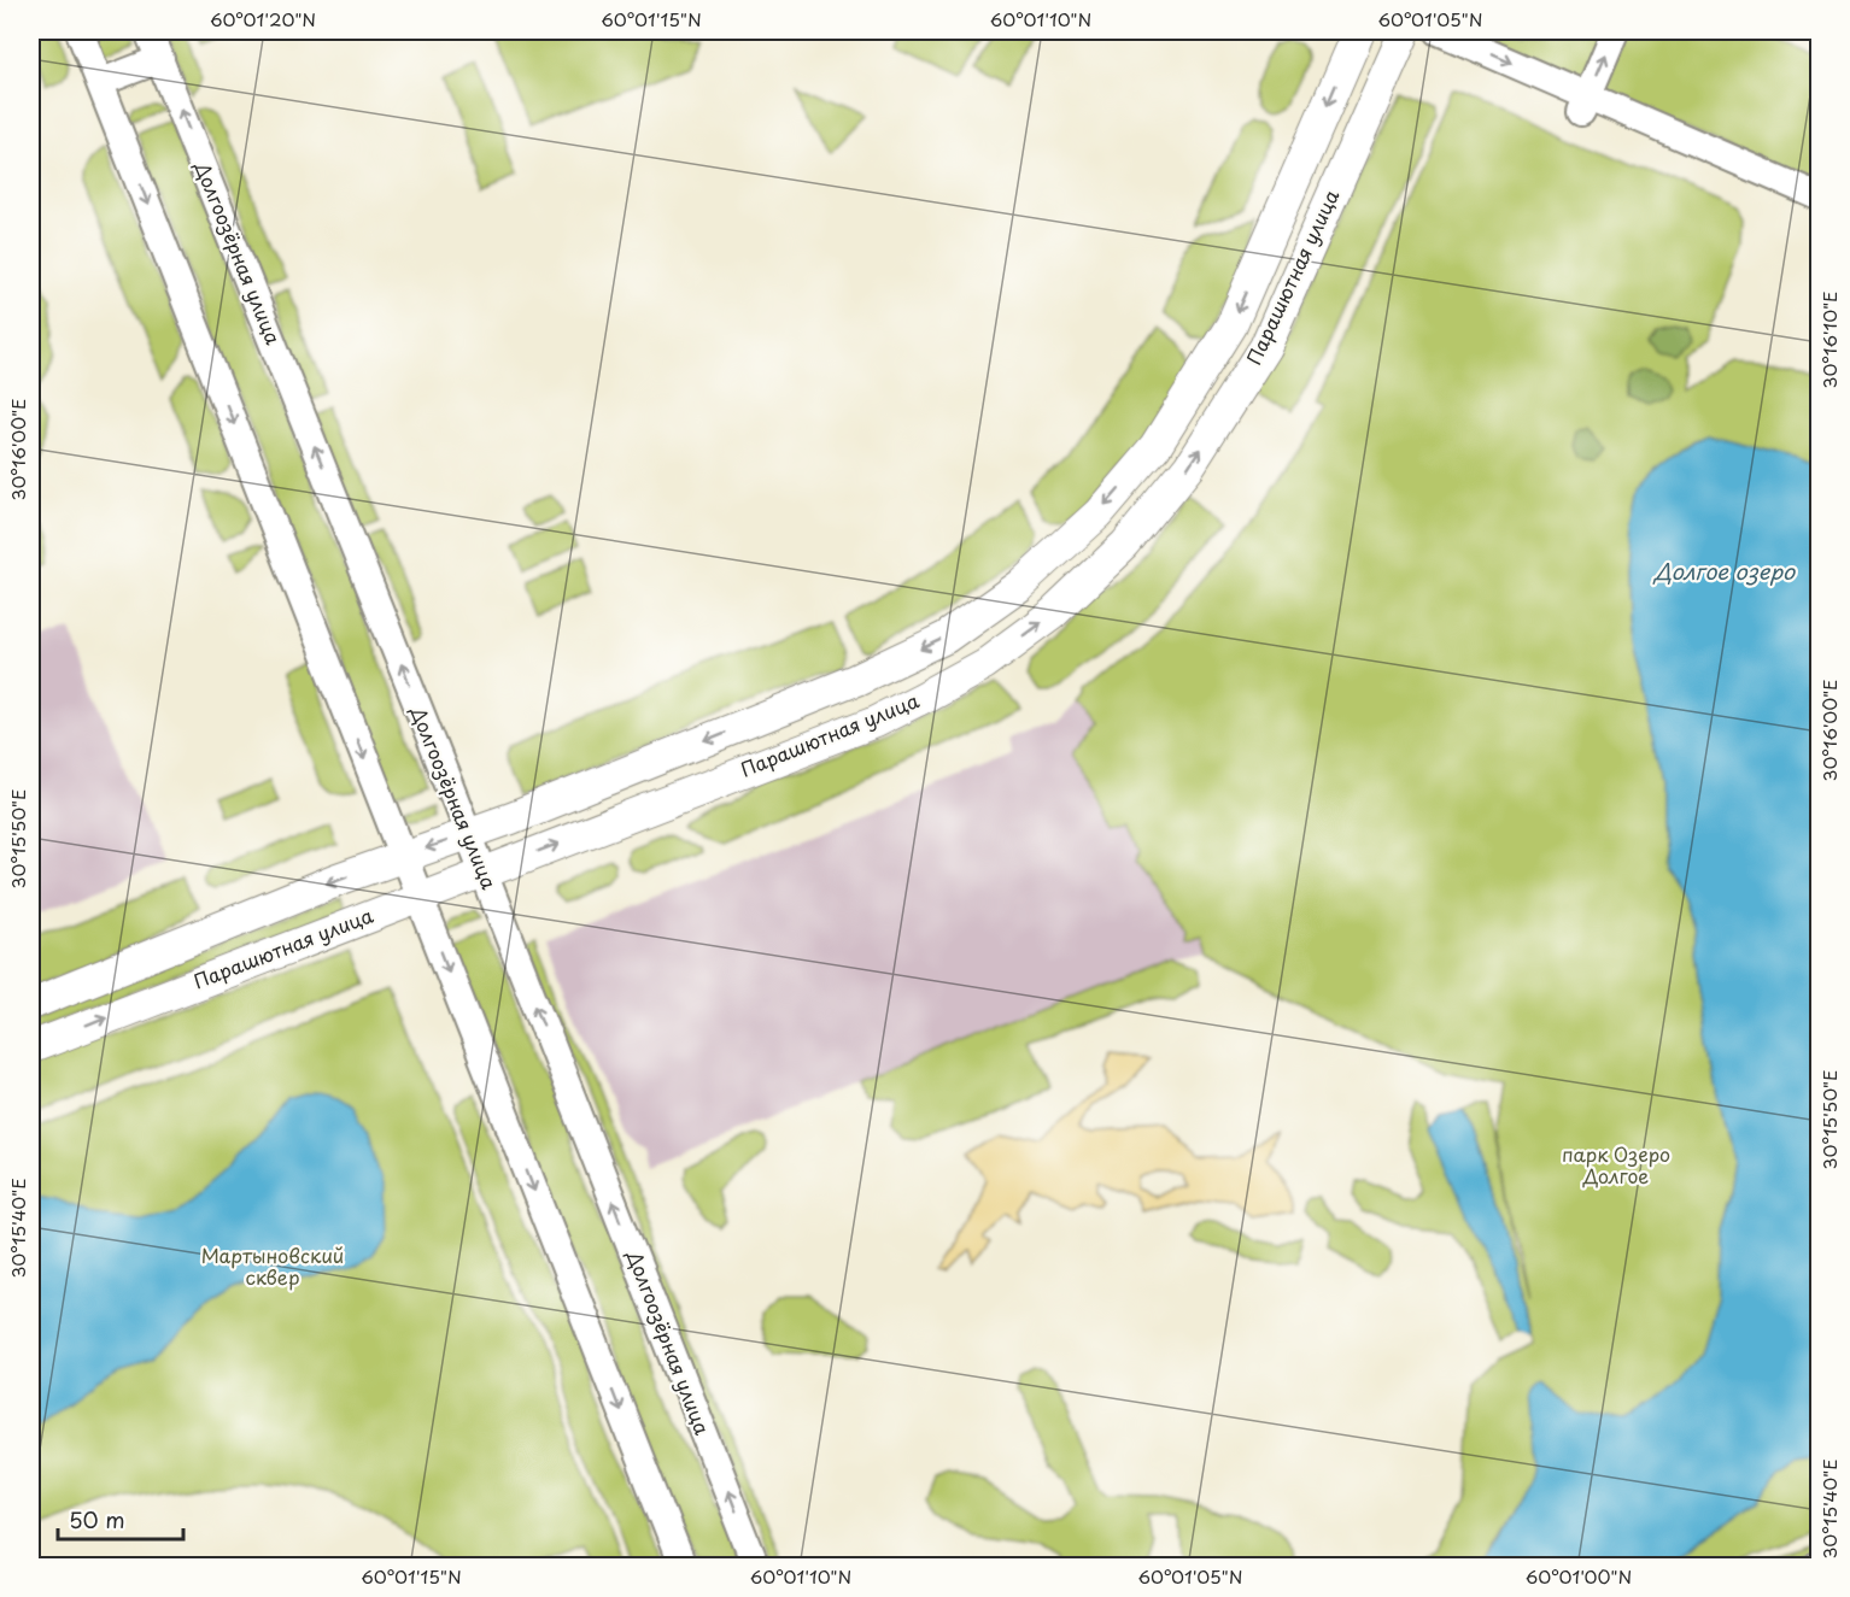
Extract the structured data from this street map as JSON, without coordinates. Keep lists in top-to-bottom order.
{
  "streets": {
    "main road": ["Долгоозёрная улица", "Парашютная улица"]
  },
  "crossings": [
    ["Долгоозёрная улица", "Парашютная улица"]
  ],
  "water": ["Долгое озеро"],
  "parks": ["парк Озеро Долгое", "Мартыновский сквер"],
  "scale_bar": "50 m",
  "coordinates": [
    "60°01'20\"N",
    "60°01'15\"N",
    "60°01'10\"N",
    "60°01'05\"N",
    "30°16'10\"E",
    "30°16'00\"E",
    "30°15'50\"E",
    "30°15'40\"E",
    "60°01'00\"N"
  ]
}
